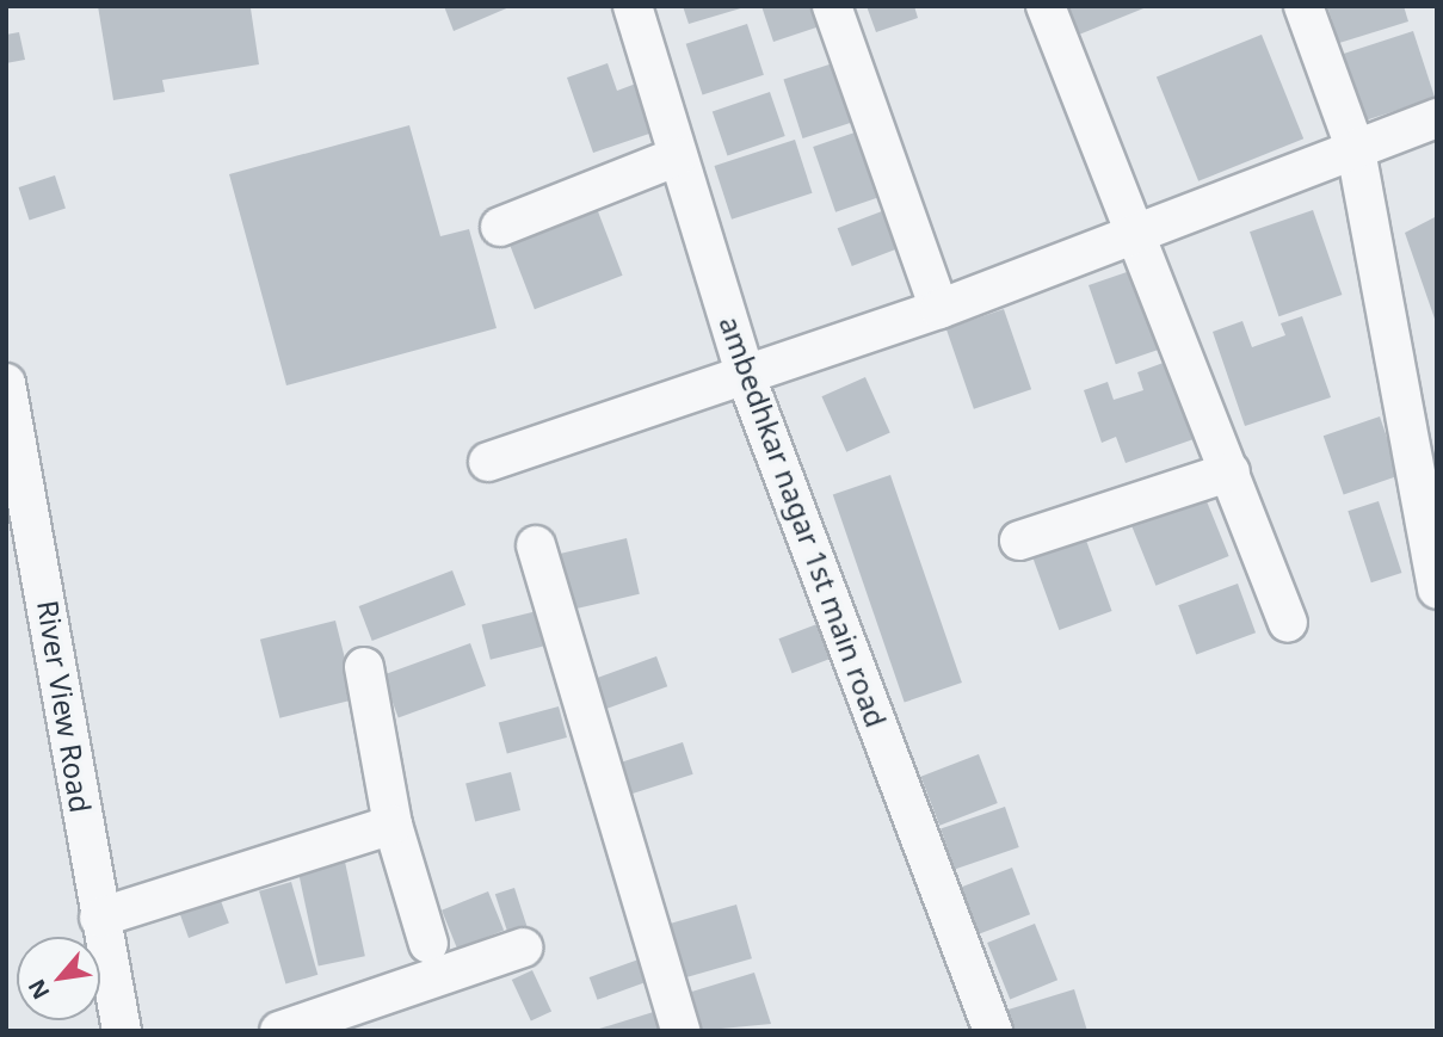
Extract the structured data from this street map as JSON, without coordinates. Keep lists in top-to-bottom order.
{
  "streets": {
    "street": ["ambedhkar nagar 1st main road", "River View Road"]
  },
  "north": "bottom left"
}
